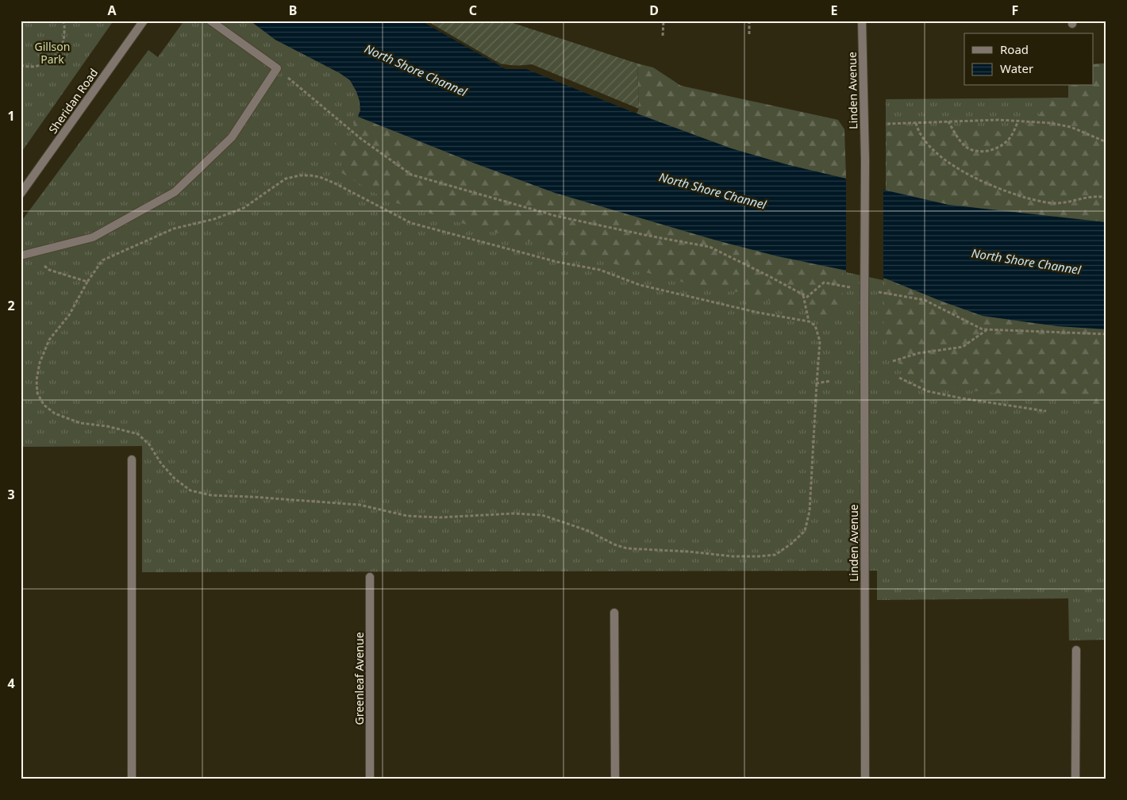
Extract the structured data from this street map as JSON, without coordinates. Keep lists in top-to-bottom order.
{
  "streets": {
    "street": ["Linden Avenue", "Sheridan Road", "Greenleaf Avenue"]
  },
  "water": ["North Shore Channel"],
  "parks": ["Gillson Park"],
  "legend": ["Road", "Water"],
  "grid": {
    "columns": [
      "A",
      "B",
      "C",
      "D",
      "E",
      "F"
    ],
    "rows": [
      "1",
      "2",
      "3",
      "4"
    ]
  }
}
